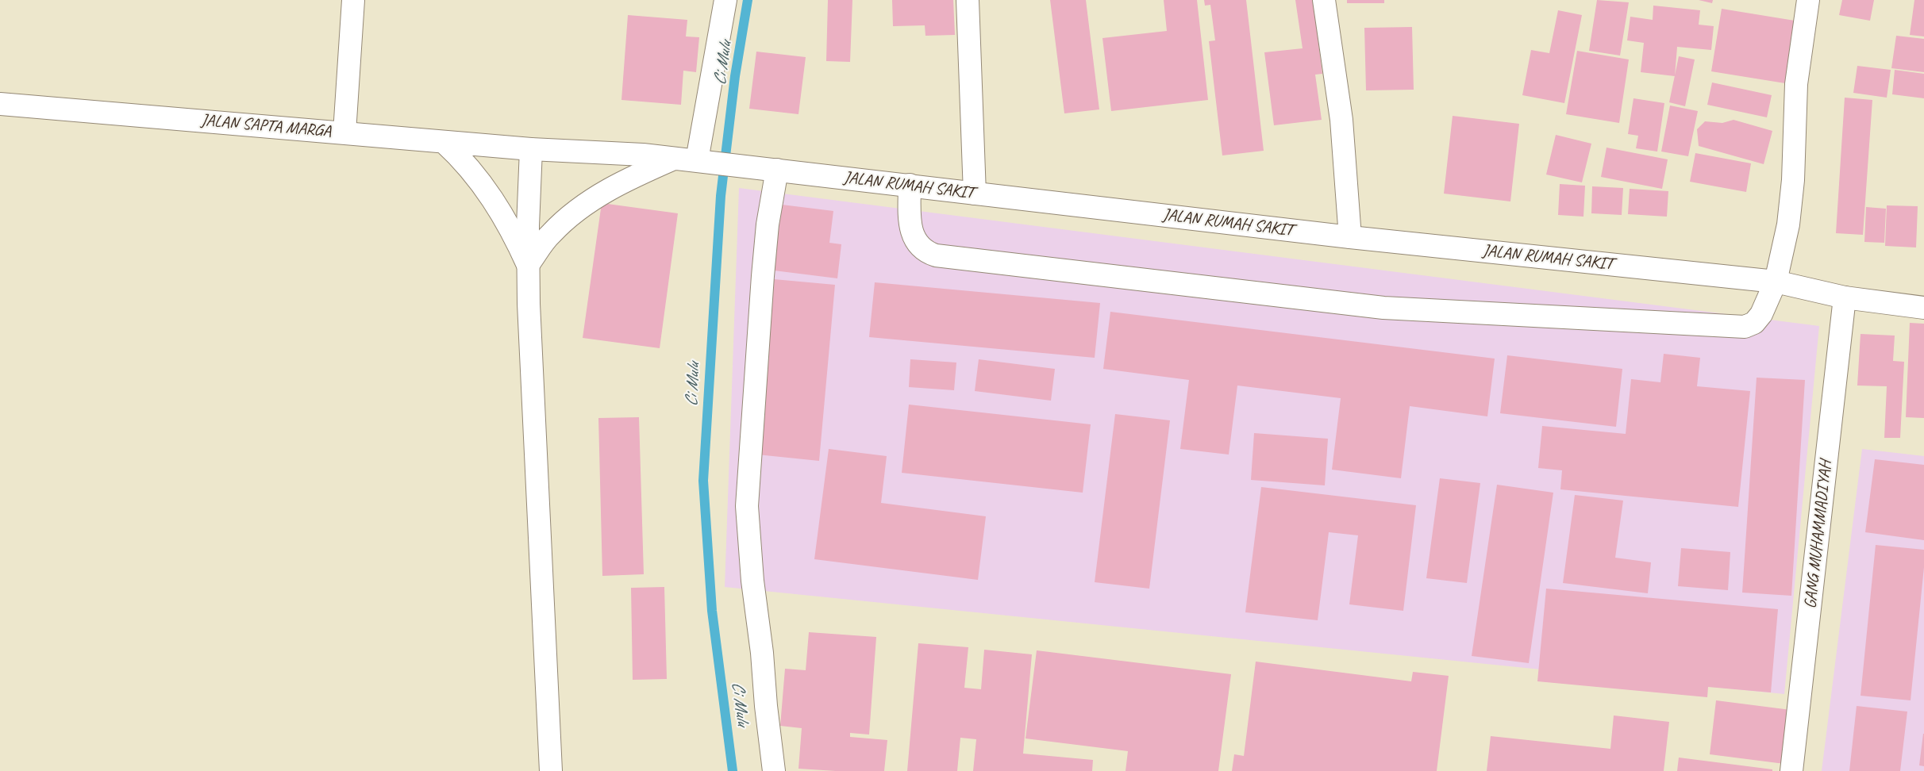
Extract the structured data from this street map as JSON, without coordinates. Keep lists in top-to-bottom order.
{
  "streets": {
    "street": ["JALAN SAPTA MARGA", "JALAN RUMAH SAKIT", "GANG MUHAMMADIYAH"]
  },
  "crossings": [
    ["JALAN SAPTA MARGA", "JALAN RUMAH SAKIT"],
    ["JALAN RUMAH SAKIT", "GANG MUHAMMADIYAH"]
  ],
  "water": ["Ci Mulu"]
}
